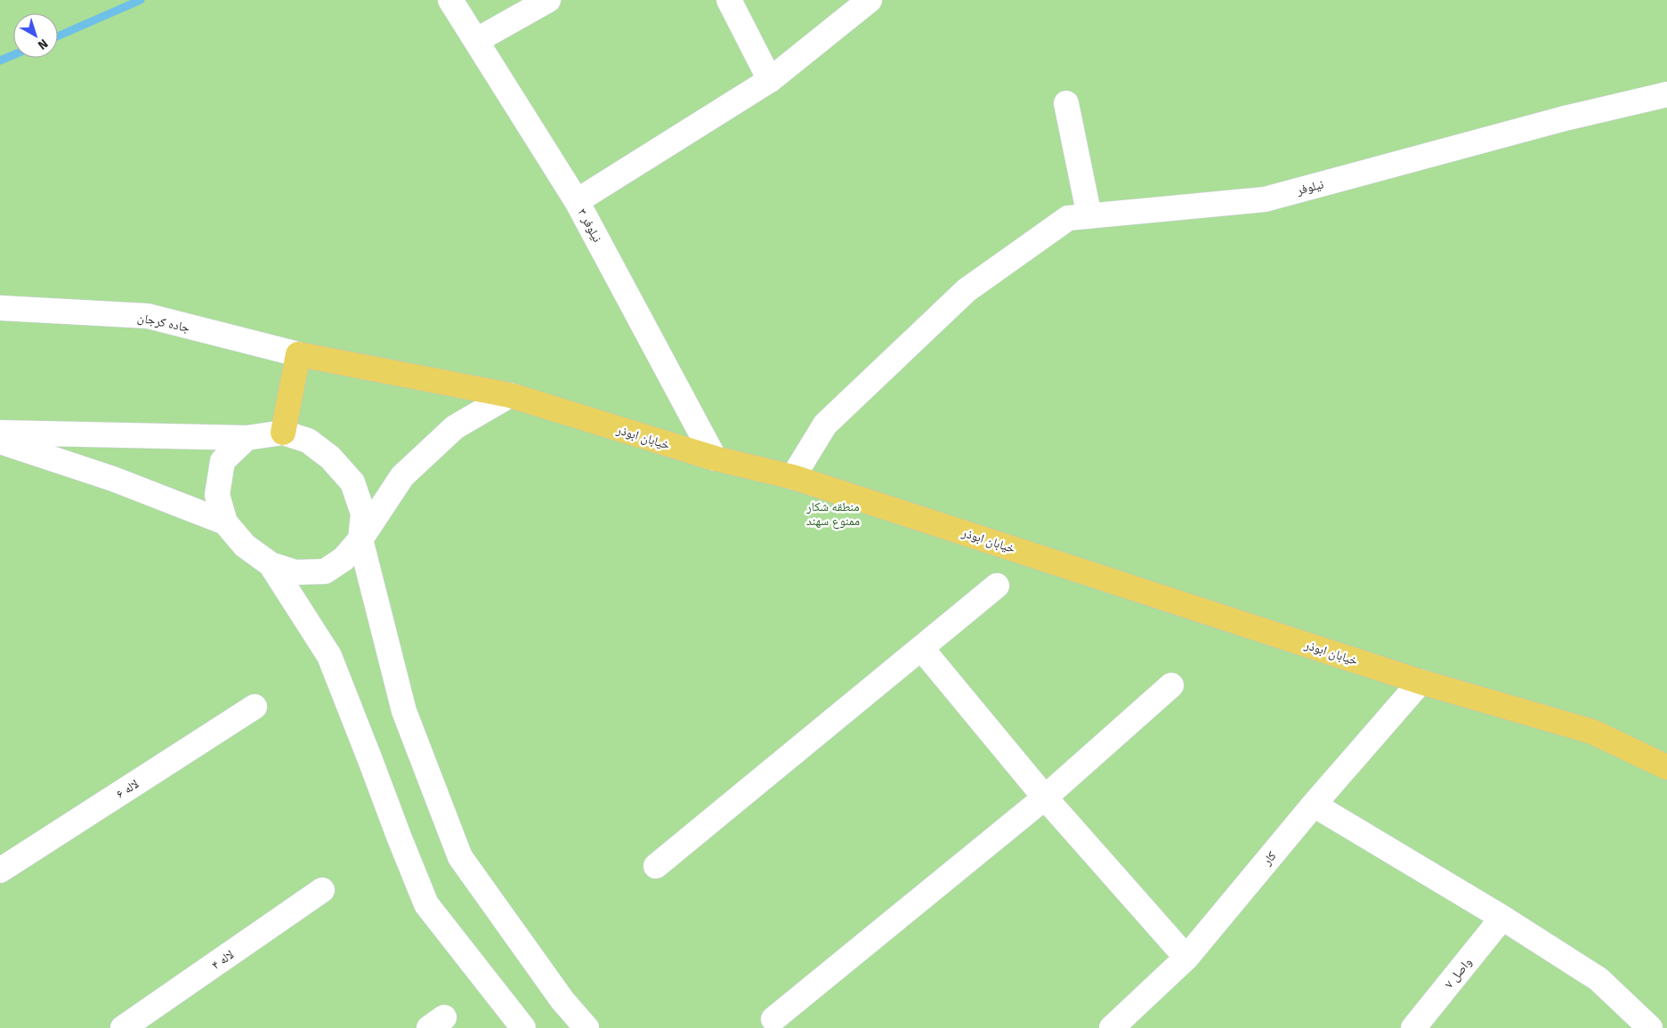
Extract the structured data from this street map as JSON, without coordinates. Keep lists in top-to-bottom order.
{
  "streets": {
    "main road": ["خیابان ابوذر"],
    "street": [
      "نیلوفر",
      "نیلوفر ۳",
      "جاده کرجان",
      "لاله ۶",
      "کار",
      "لاله ۴",
      "واصل ۷"
    ]
  },
  "crossings": [
    ["نیلوفر", "خیابان ابوذر"],
    ["نیلوفر ۳", "خیابان ابوذر"],
    ["جاده کرجان", "خیابان ابوذر"],
    ["خیابان ابوذر", "کار"]
  ],
  "parks": ["منطقه شکار ممنوع سهند"],
  "north": "bottom right"
}
